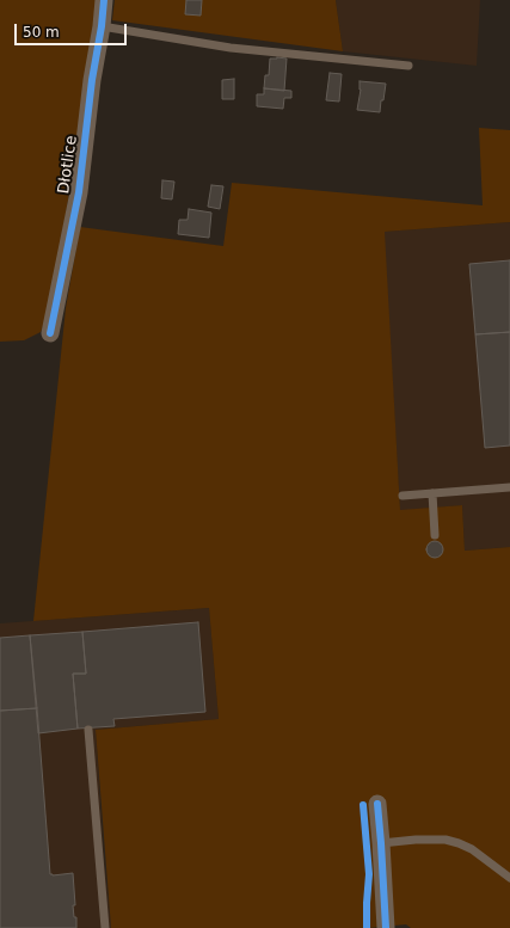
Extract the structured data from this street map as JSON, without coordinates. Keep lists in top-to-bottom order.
{
  "streets": {
    "street": ["Dłotlice"]
  },
  "scale_bar": "50 m"
}
